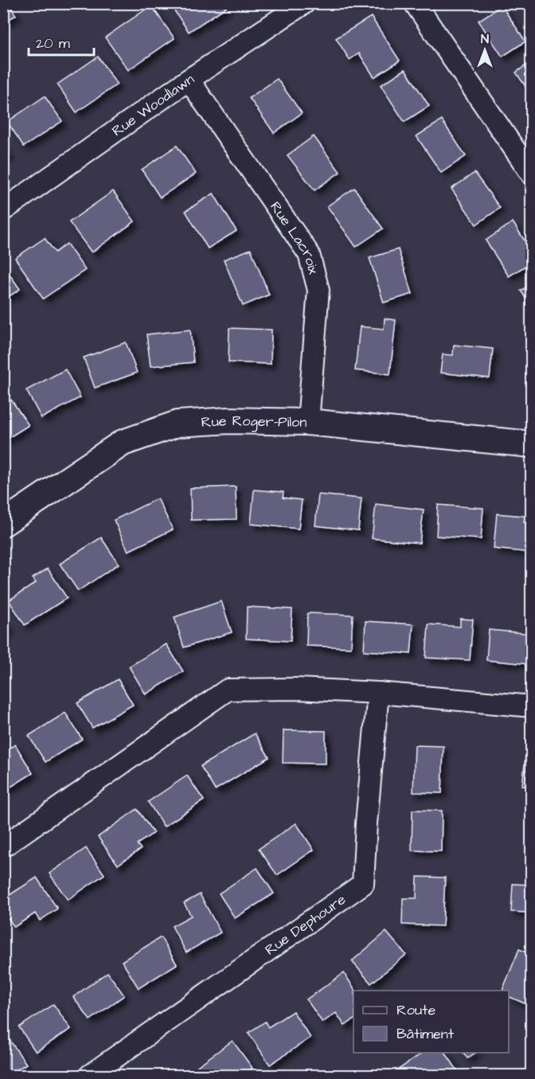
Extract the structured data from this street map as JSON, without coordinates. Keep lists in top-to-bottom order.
{
  "streets": {
    "street": [
      "Rue Woodlawn",
      "Rue Lacroix",
      "Rue Roger-Pilon",
      "Rue Dephoure"
    ]
  },
  "crossings": [
    ["Rue Woodlawn", "Rue Lacroix"],
    ["Rue Lacroix", "Rue Roger-Pilon"]
  ],
  "legend": ["Route", "Bâtiment"],
  "scale_bar": "20 m",
  "north": "top"
}
